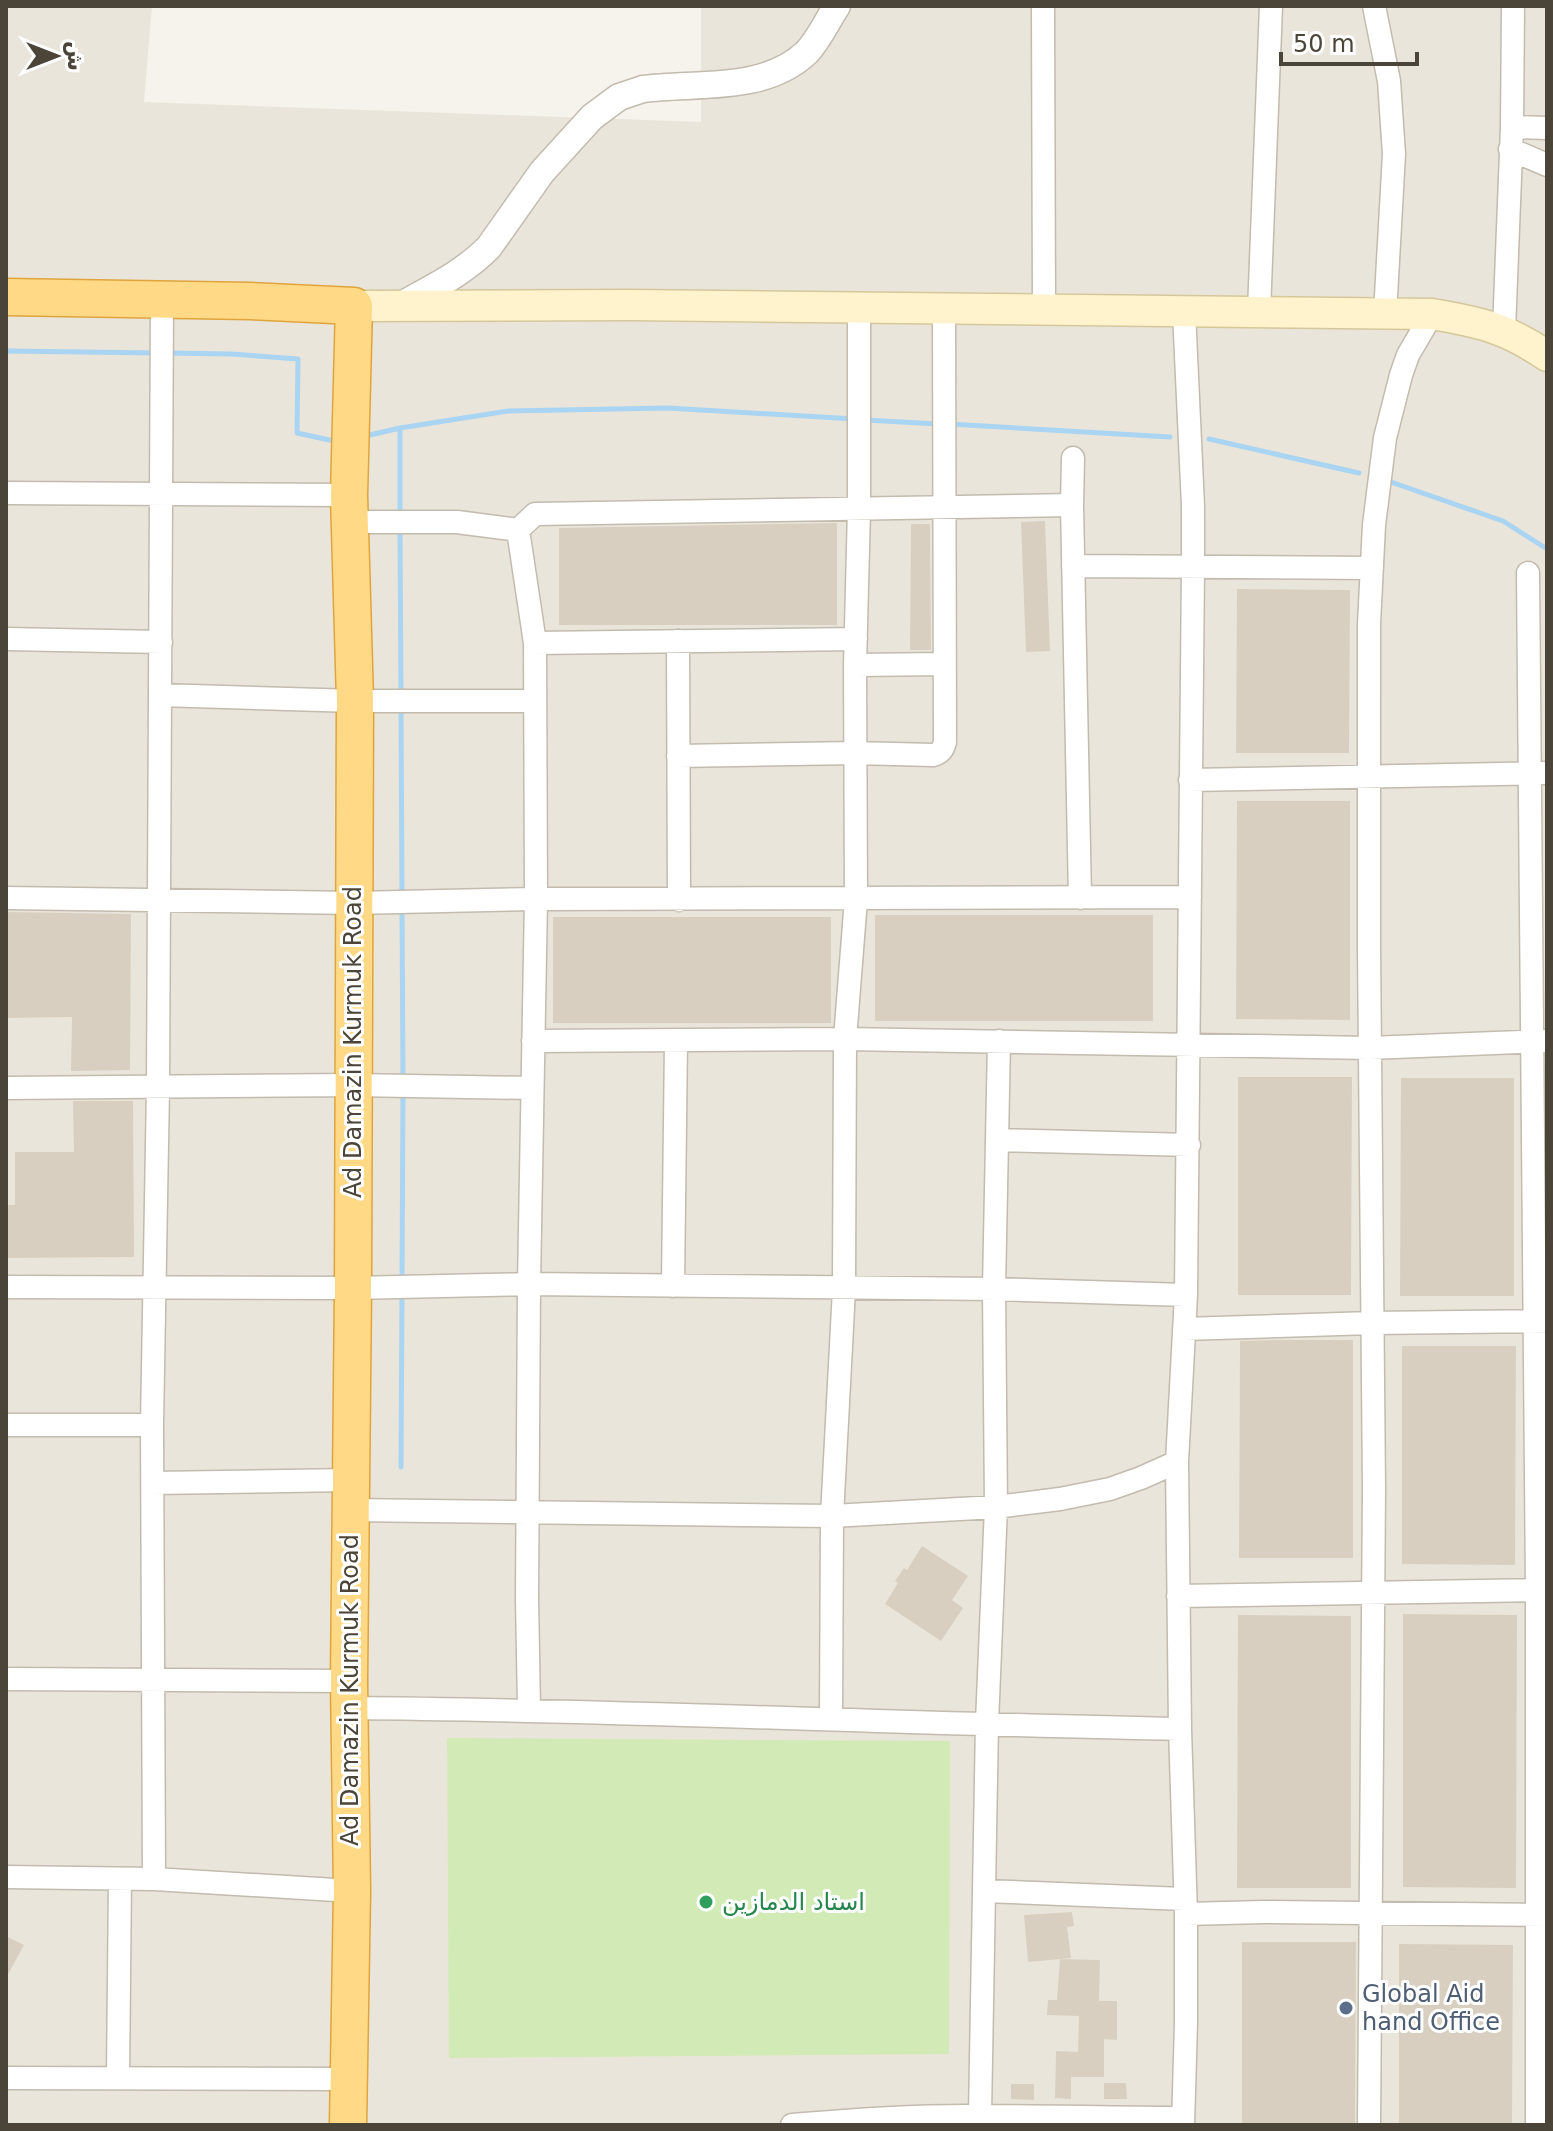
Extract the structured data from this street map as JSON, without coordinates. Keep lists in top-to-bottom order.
{
  "streets": {
    "highway": ["Ad Damazin Kurmuk Road"]
  },
  "places": ["استاد الدمازين", "Global Aid hand Office"],
  "scale_bar": "50 m",
  "north": "right"
}
